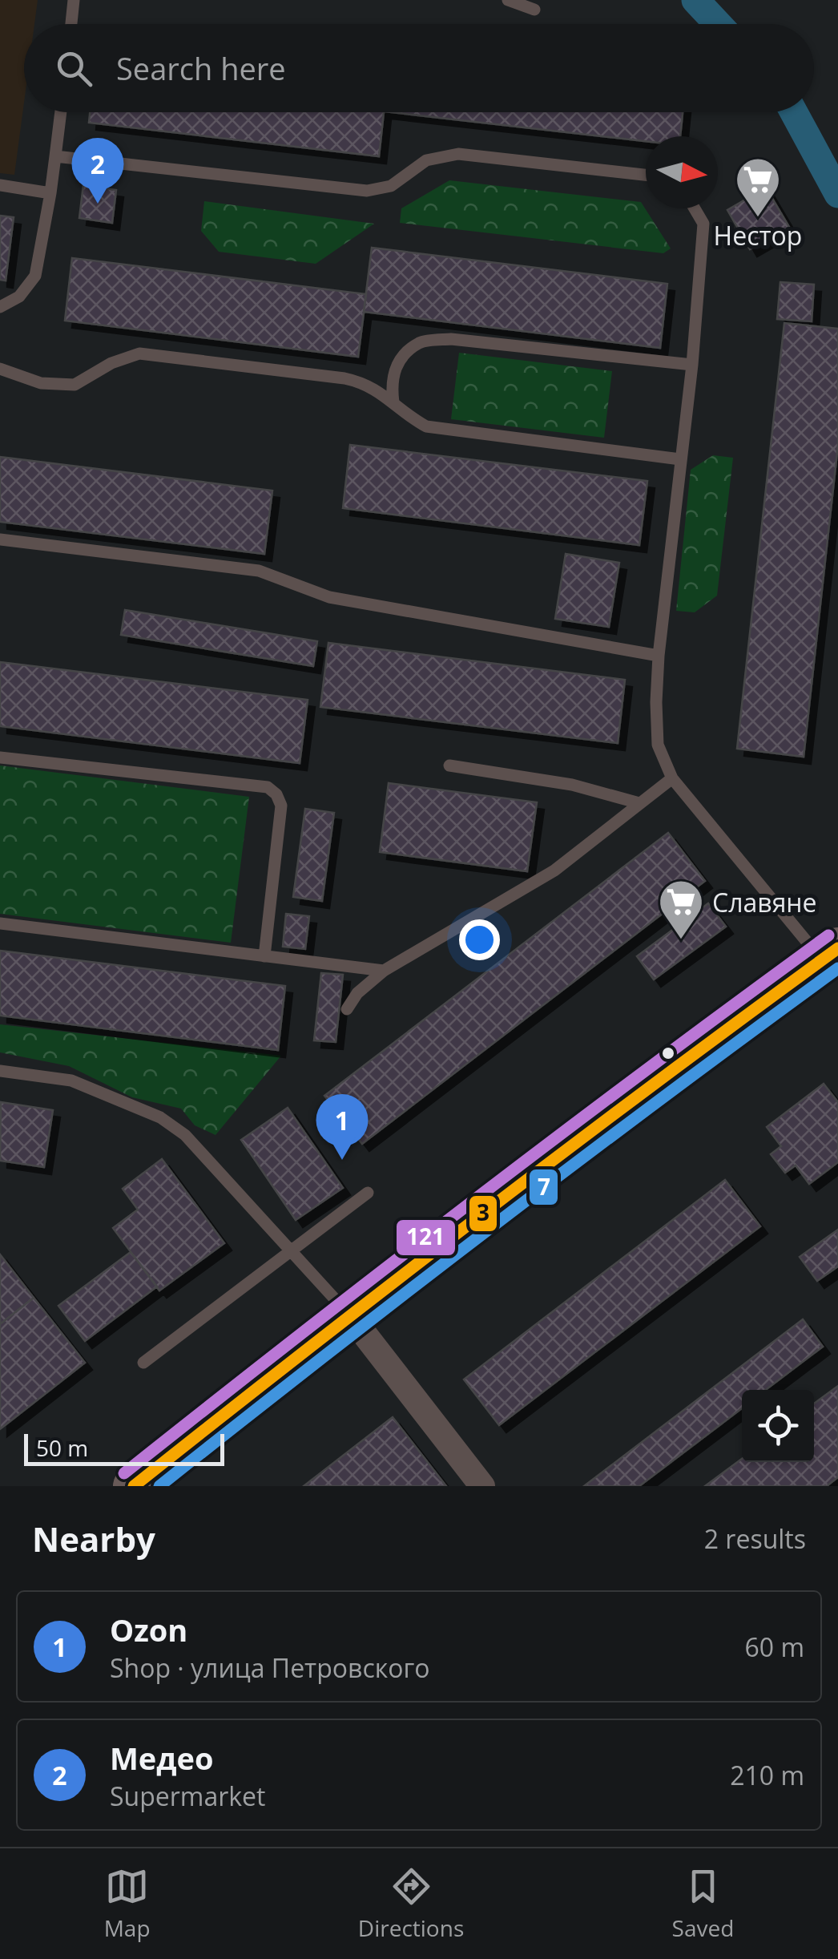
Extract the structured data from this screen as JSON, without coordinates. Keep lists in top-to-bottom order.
{
  "places": {
    "supermarket": ["Нестор", "Славяне"]
  },
  "lines": ["transit line 121", "transit line 3", "transit line 7"],
  "scale_bar": "50 m",
  "north": "right",
  "page": {
    "search": "Search here",
    "pins": ["2", "1"],
    "scale": "50 m",
    "heading": ["Nearby", "2 results"],
    "list": [
      {
        "mark": "1",
        "name": "Ozon",
        "note": "Shop · улица Петровского",
        "value": "60 m"
      },
      {
        "mark": "2",
        "name": "Медео",
        "note": "Supermarket",
        "value": "210 m"
      }
    ],
    "nav": ["Map", "Directions", "Saved"]
  }
}
